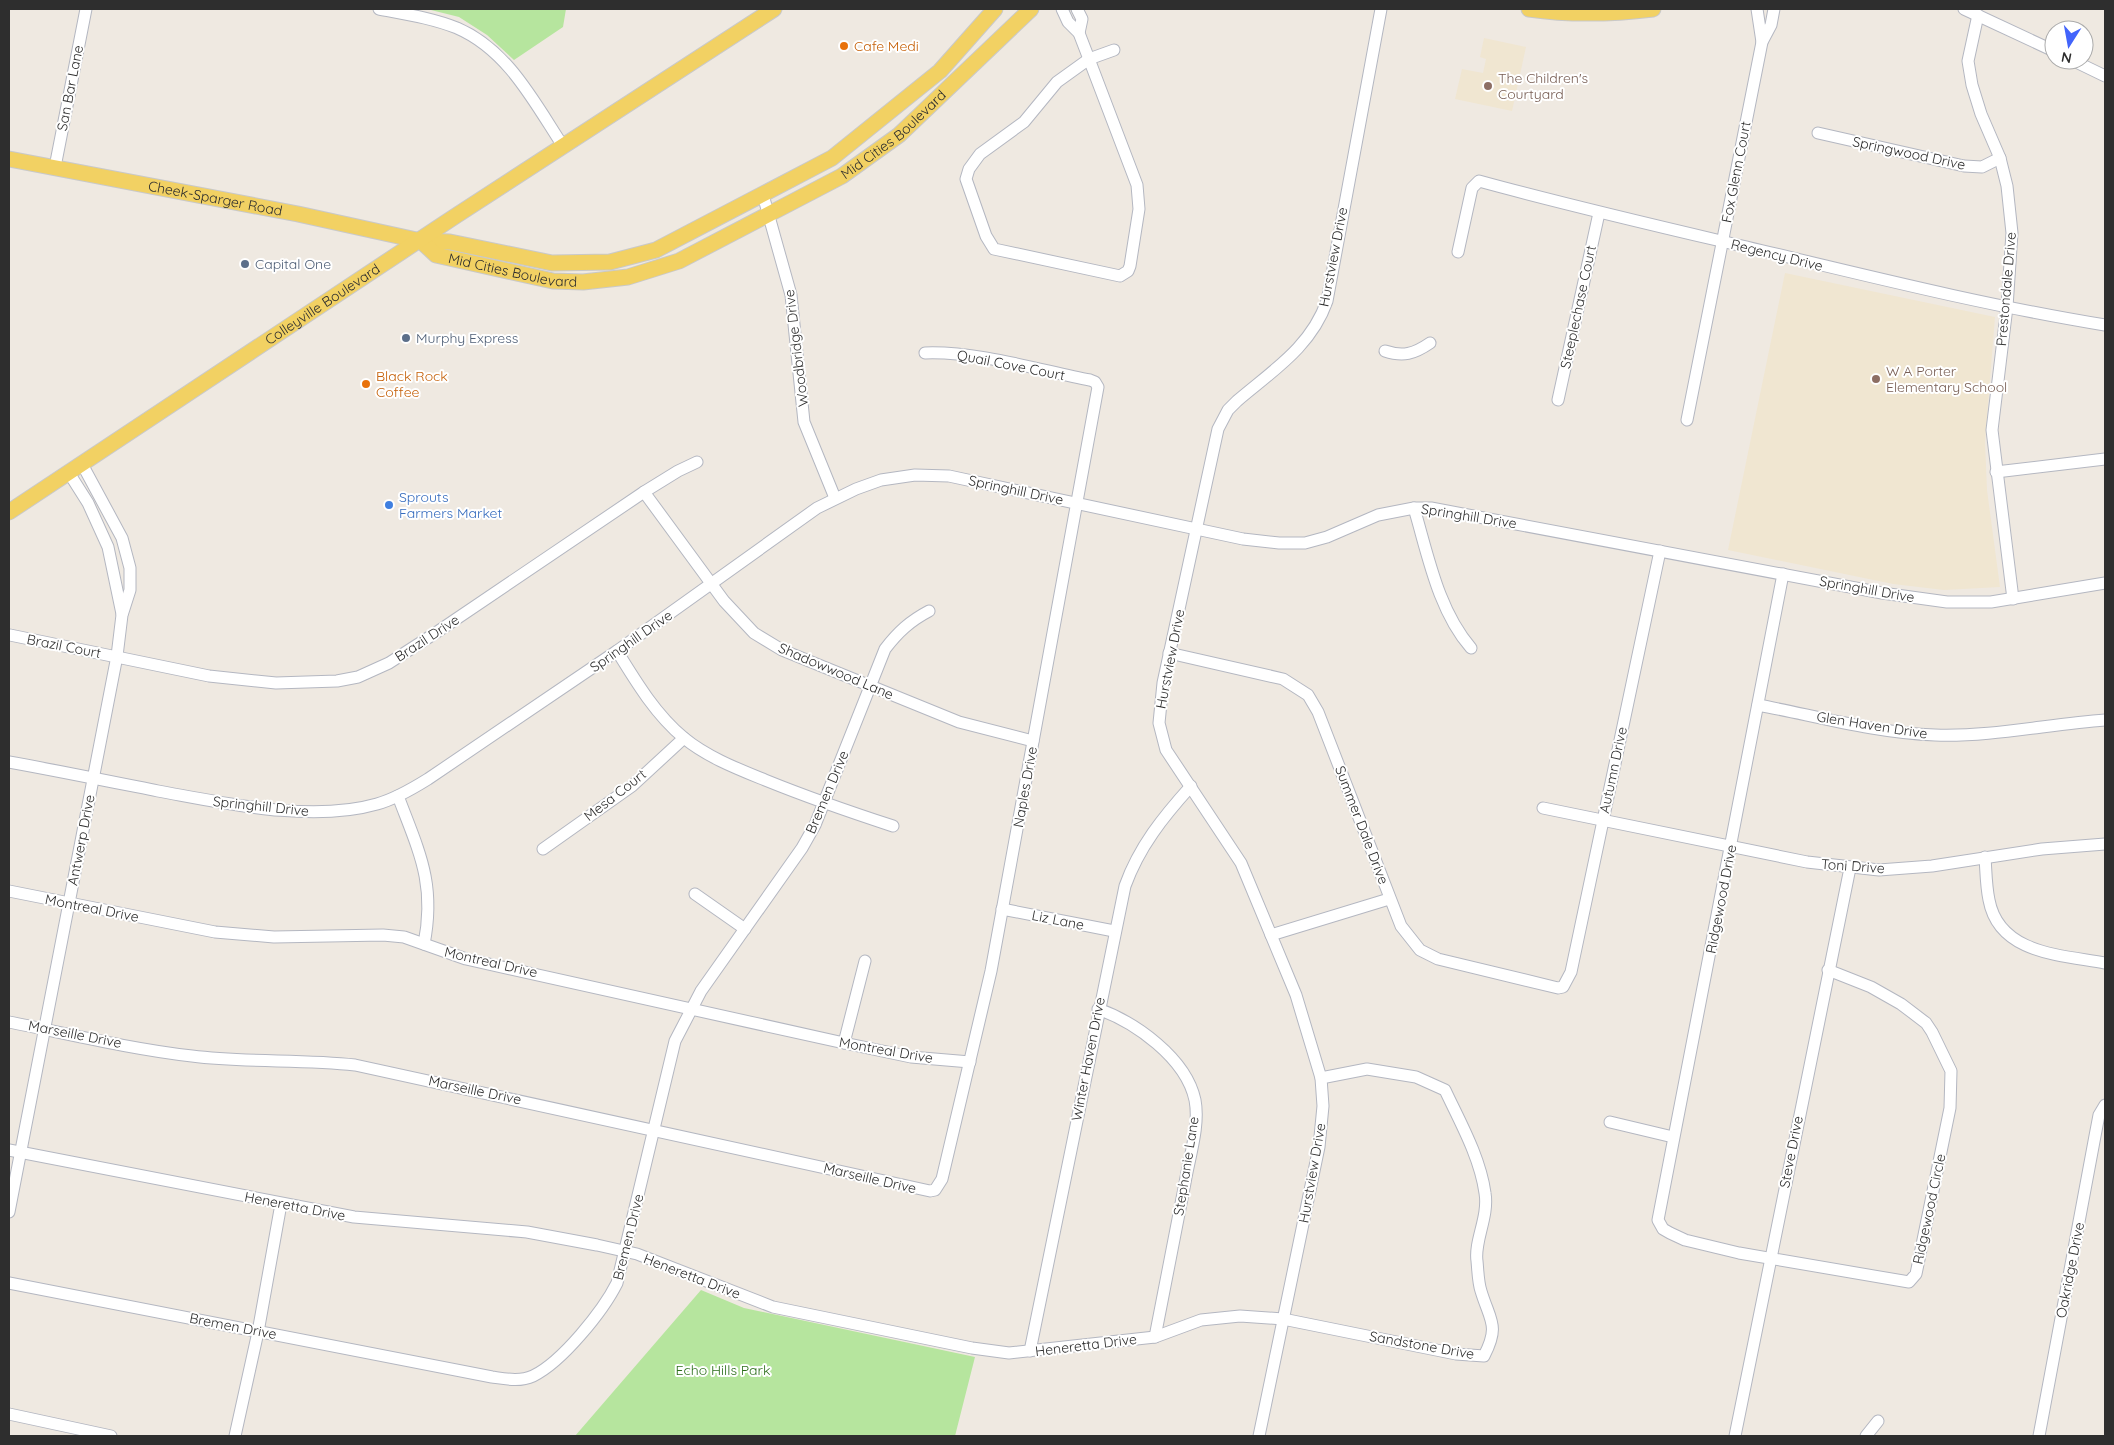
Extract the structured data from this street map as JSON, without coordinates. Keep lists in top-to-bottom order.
{
  "streets": {
    "main road": ["Mid Cities Boulevard", "Cheek-Sparger Road", "Colleyville Boulevard"],
    "street": [
      "San Bar Lane",
      "Springwood Drive",
      "Fox Glenn Court",
      "Regency Drive",
      "Hurstview Drive",
      "Prestondale Drive",
      "Steeplechase Court",
      "Woodbridge Drive",
      "Quail Cove Court",
      "Springhill Drive",
      "Brazil Drive",
      "Brazil Court",
      "Shadowwood Lane",
      "Glen Haven Drive",
      "Autumn Drive",
      "Naples Drive",
      "Bremen Drive",
      "Mesa Court",
      "Summer Dale Drive",
      "Antwerp Drive",
      "Toni Drive",
      "Ridgewood Drive",
      "Montreal Drive",
      "Liz Lane",
      "Marseille Drive",
      "Winter Haven Drive",
      "Steve Drive",
      "Stephanie Lane",
      "Heneretta Drive",
      "Ridgewood Circle",
      "Oakridge Drive",
      "Sandstone Drive"
    ]
  },
  "crossings": [
    ["San Bar Lane", "Cheek-Sparger Road"],
    ["Mid Cities Boulevard", "Cheek-Sparger Road"],
    ["Mid Cities Boulevard", "Colleyville Boulevard"],
    ["Mid Cities Boulevard", "Woodbridge Drive"],
    ["Springwood Drive", "Prestondale Drive"],
    ["Fox Glenn Court", "Regency Drive"],
    ["Cheek-Sparger Road", "Colleyville Boulevard"],
    ["Regency Drive", "Prestondale Drive"],
    ["Regency Drive", "Steeplechase Court"],
    ["Hurstview Drive", "Springhill Drive"],
    ["Hurstview Drive", "Summer Dale Drive"],
    ["Hurstview Drive", "Winter Haven Drive"],
    ["Hurstview Drive", "Heneretta Drive"],
    ["Hurstview Drive", "Sandstone Drive"],
    ["Prestondale Drive", "Springhill Drive"],
    ["Colleyville Boulevard", "Antwerp Drive"],
    ["Woodbridge Drive", "Springhill Drive"],
    ["Quail Cove Court", "Naples Drive"],
    ["Springhill Drive", "Shadowwood Lane"],
    ["Springhill Drive", "Autumn Drive"],
    ["Springhill Drive", "Naples Drive"],
    ["Springhill Drive", "Antwerp Drive"],
    ["Springhill Drive", "Ridgewood Drive"],
    ["Brazil Drive", "Brazil Court"],
    ["Brazil Drive", "Shadowwood Lane"],
    ["Brazil Drive", "Antwerp Drive"],
    ["Brazil Court", "Antwerp Drive"],
    ["Shadowwood Lane", "Naples Drive"],
    ["Shadowwood Lane", "Bremen Drive"],
    ["Glen Haven Drive", "Ridgewood Drive"],
    ["Autumn Drive", "Summer Dale Drive"],
    ["Autumn Drive", "Toni Drive"],
    ["Naples Drive", "Montreal Drive"],
    ["Naples Drive", "Liz Lane"],
    ["Naples Drive", "Marseille Drive"],
    ["Bremen Drive", "Montreal Drive"],
    ["Bremen Drive", "Marseille Drive"],
    ["Bremen Drive", "Heneretta Drive"],
    ["Antwerp Drive", "Montreal Drive"],
    ["Antwerp Drive", "Marseille Drive"],
    ["Antwerp Drive", "Heneretta Drive"],
    ["Toni Drive", "Ridgewood Drive"],
    ["Toni Drive", "Steve Drive"],
    ["Ridgewood Drive", "Ridgewood Circle"],
    ["Liz Lane", "Winter Haven Drive"],
    ["Winter Haven Drive", "Stephanie Lane"],
    ["Winter Haven Drive", "Heneretta Drive"],
    ["Steve Drive", "Ridgewood Circle"],
    ["Stephanie Lane", "Heneretta Drive"],
    ["Heneretta Drive", "Sandstone Drive"]
  ],
  "parks": ["Echo Hills Park"],
  "places": [
    "Cafe Medi",
    "The Children's Courtyard",
    "Capital One",
    "Murphy Express",
    "W A Porter Elementary School",
    "Black Rock Coffee",
    "Sprouts Farmers Market"
  ],
  "north": "bottom"
}
